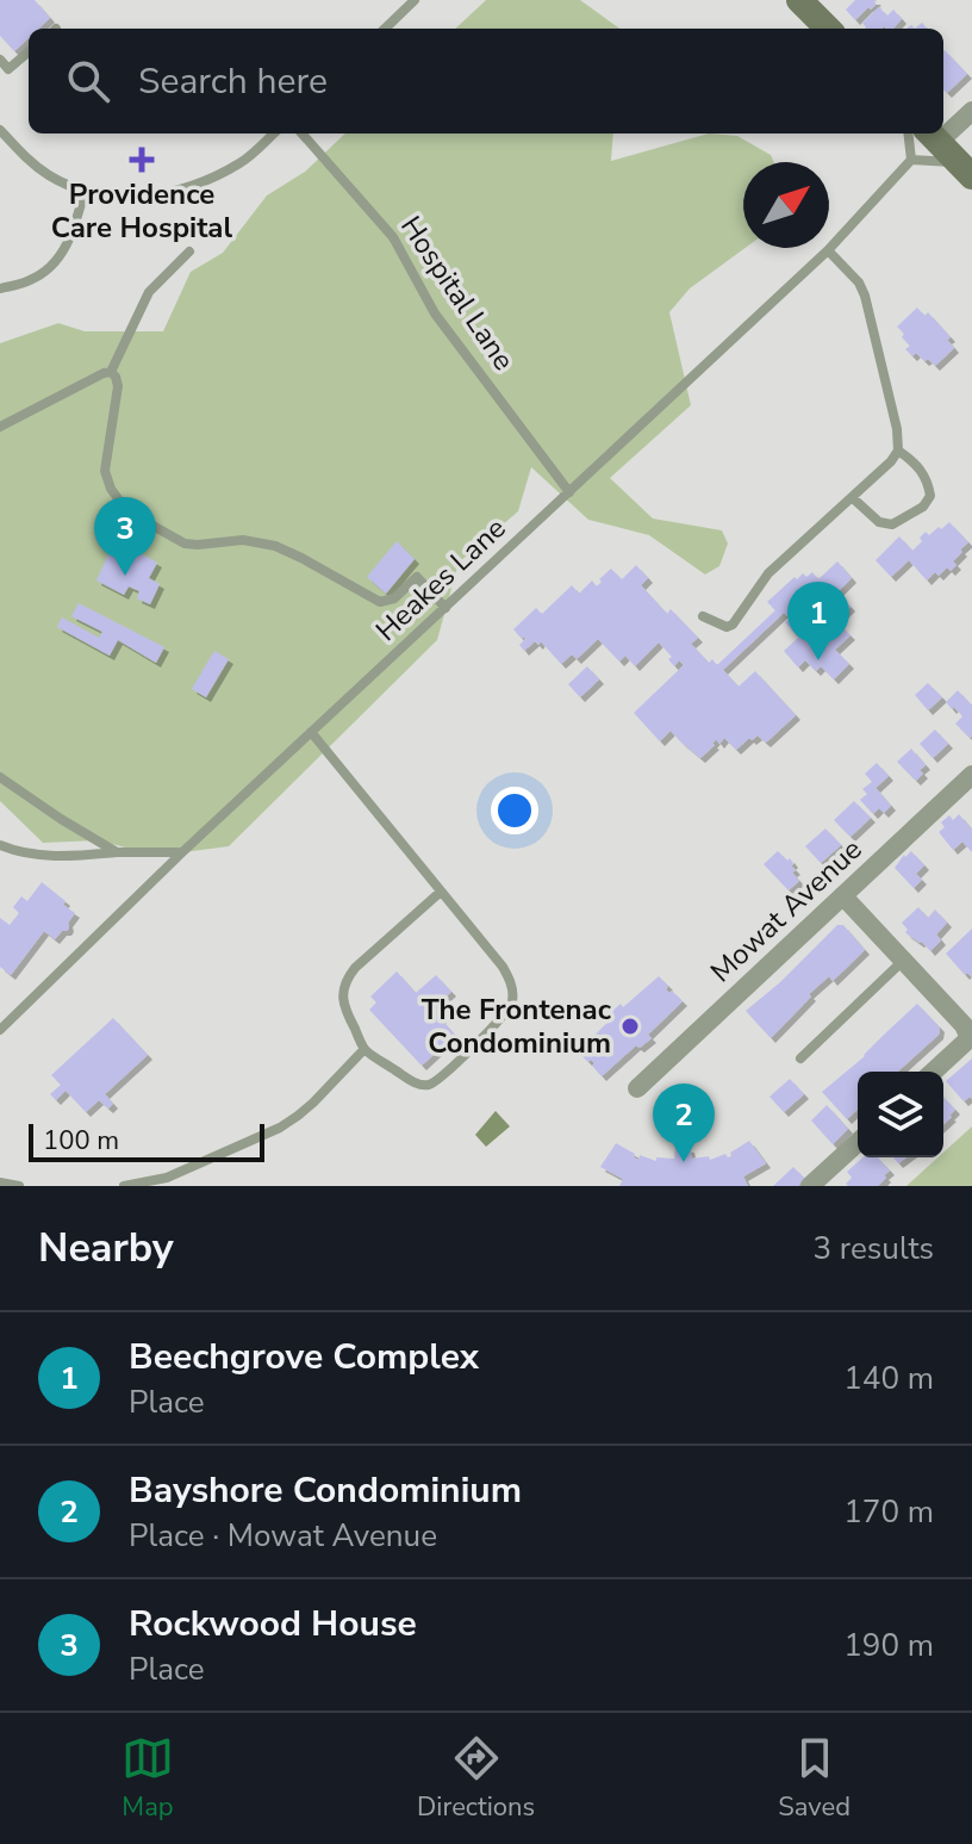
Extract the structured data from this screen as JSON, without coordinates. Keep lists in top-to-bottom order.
{
  "streets": {
    "street": ["Mowat Avenue"],
    "lane": ["Hospital Lane", "Heakes Lane"]
  },
  "crossings": [
    ["Hospital Lane", "Heakes Lane"]
  ],
  "places": {
    "health": ["Providence Care Hospital"],
    "other": ["The Frontenac Condominium"]
  },
  "scale_bar": "100 m",
  "north": "top right",
  "page": {
    "search": "Search here",
    "pins": ["3", "1", "2"],
    "scale": "100 m",
    "heading": ["Nearby", "3 results"],
    "list": [
      {
        "mark": "1",
        "name": "Beechgrove Complex",
        "note": "Place",
        "value": "140 m"
      },
      {
        "mark": "2",
        "name": "Bayshore Condominium",
        "note": "Place · Mowat Avenue",
        "value": "170 m"
      },
      {
        "mark": "3",
        "name": "Rockwood House",
        "note": "Place",
        "value": "190 m"
      }
    ],
    "nav": ["Map", "Directions", "Saved"]
  }
}
